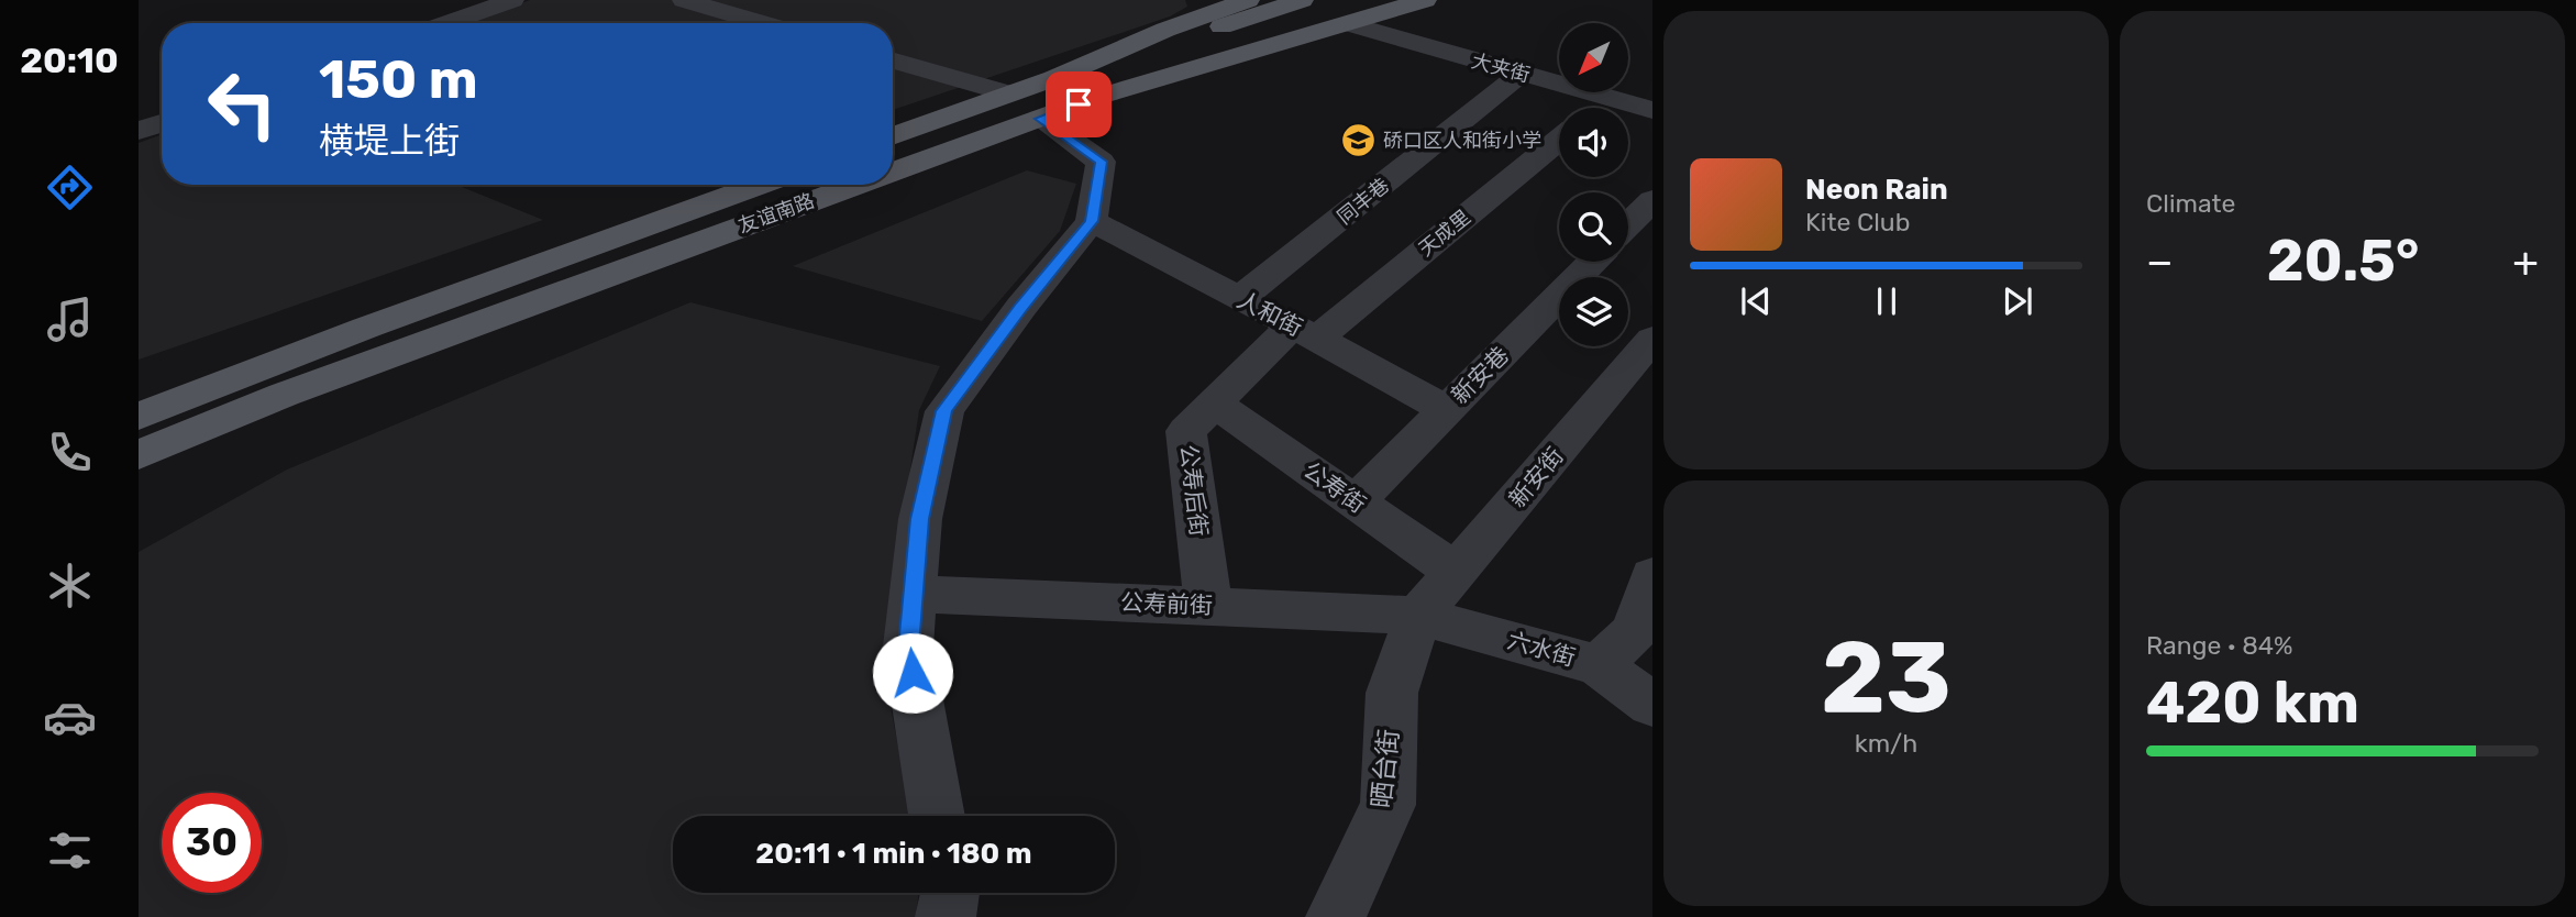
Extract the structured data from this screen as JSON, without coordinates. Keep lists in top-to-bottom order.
{
  "streets": {
    "main road": ["友谊南路"],
    "street": [
      "大夹街",
      "同丰巷",
      "天成里",
      "人和街",
      "新安巷",
      "新安街",
      "公寿街",
      "公寿后街",
      "公寿前街",
      "六水街",
      "晒台街"
    ]
  },
  "crossings": [
    ["大夹街", "同丰巷"],
    ["大夹街", "友谊南路"],
    ["同丰巷", "人和街"],
    ["天成里", "人和街"],
    ["天成里", "公寿后街"],
    ["人和街", "新安巷"],
    ["人和街", "公寿后街"],
    ["新安巷", "公寿街"],
    ["新安街", "公寿街"],
    ["新安街", "公寿前街"],
    ["新安街", "六水街"],
    ["新安街", "晒台街"],
    ["公寿街", "公寿后街"],
    ["公寿后街", "公寿前街"],
    ["公寿前街", "六水街"],
    ["公寿前街", "晒台街"],
    ["六水街", "晒台街"]
  ],
  "places": {
    "school or university": ["硚口区人和街小学"]
  },
  "north": "bottom left",
  "page": {
    "tabs": "20:10",
    "tile": [
      "Climate",
      ["23", "km/h"],
      ["Range · 84%", "420 km"]
    ],
    "turn": ["150 m", "横堤上街"],
    "song": ["Neon Rain", "Kite Club"],
    "heat": ["−", "20.5°", "+"],
    "limit": "30",
    "trip": "20:11 · 1 min · 180 m"
  }
}
